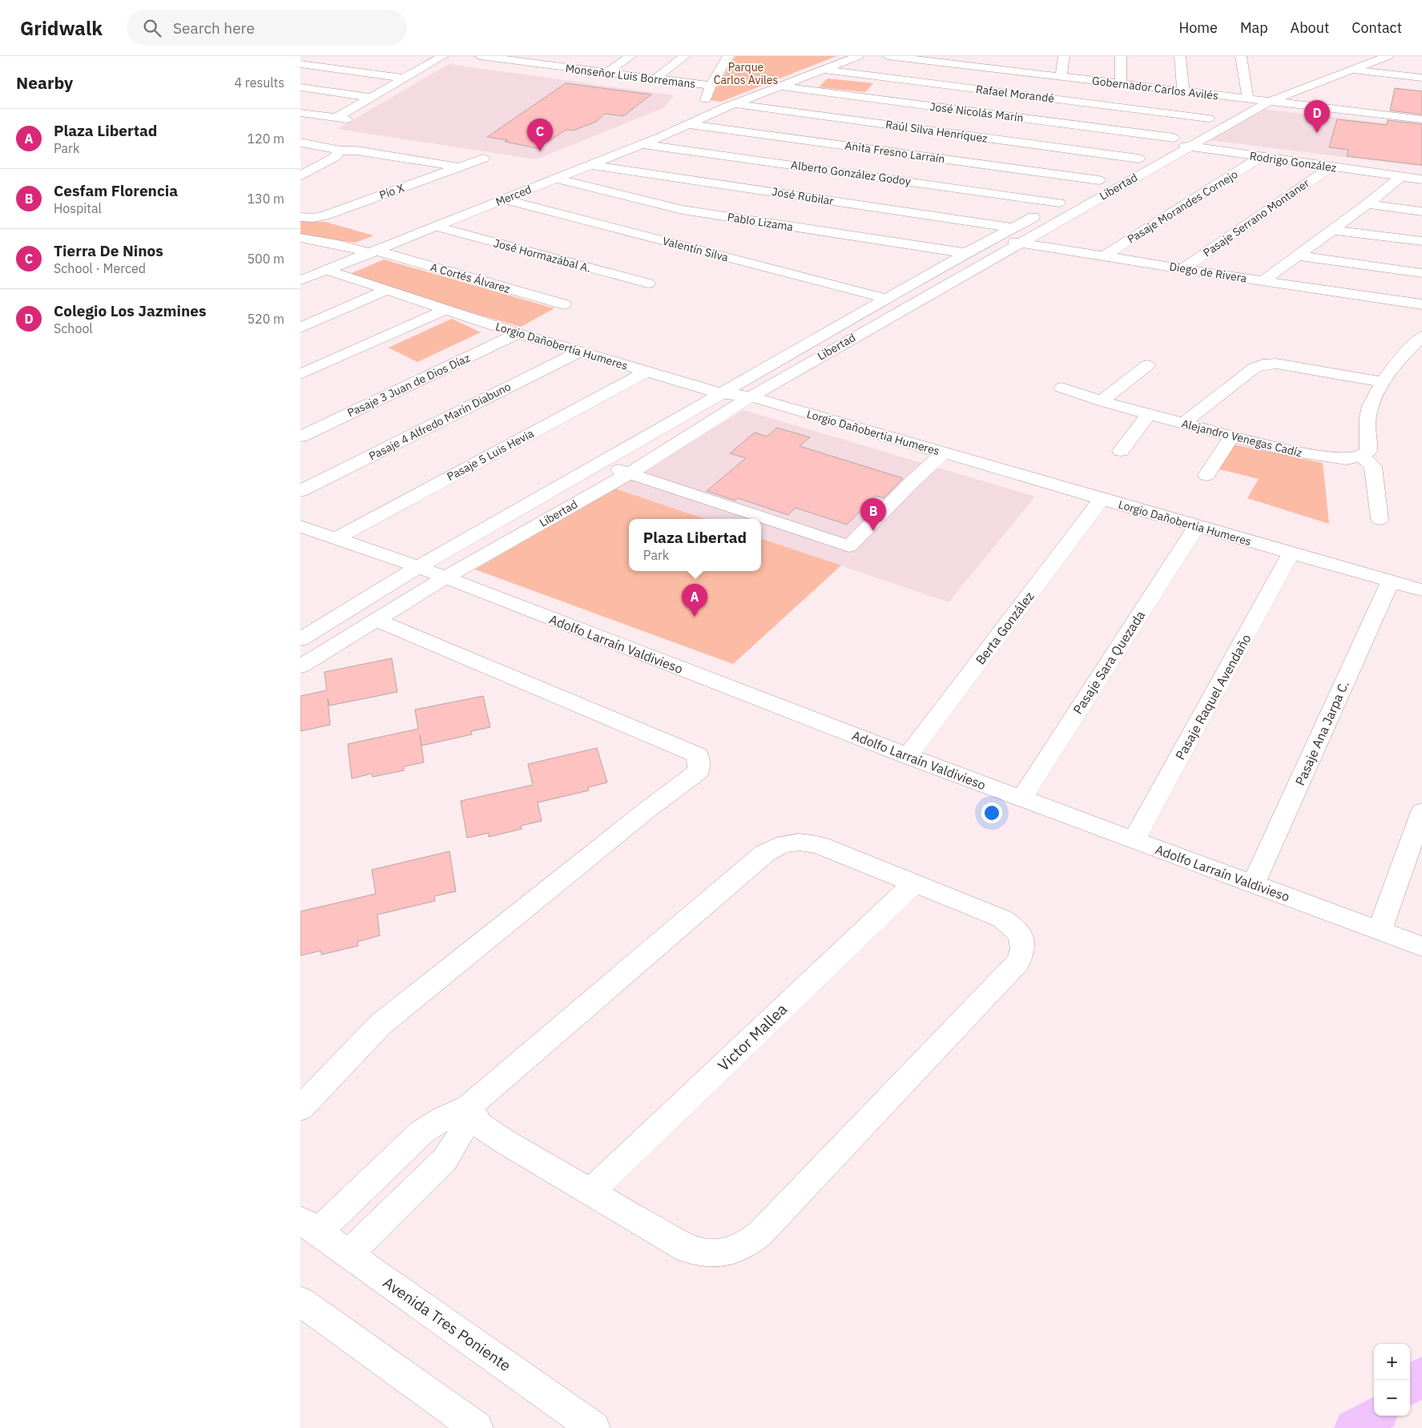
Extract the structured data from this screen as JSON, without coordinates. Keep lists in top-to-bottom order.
{
  "streets": {
    "street": [
      "Monseñor Luis Borremans",
      "Gobernador Carlos Avilés",
      "Rafael Morandé",
      "José Nicolás Marín",
      "Raúl Silva Henríquez",
      "Anita Fresno Larraín",
      "Rodrigo González",
      "Alberto González Godoy",
      "Libertad",
      "Pío X",
      "Merced",
      "José Rubilar",
      "Pasaje Morandes Cornejo",
      "Pasaje Serrano Montaner",
      "Pablo Lizama",
      "Valentín Silva",
      "José Hormazábal A.",
      "Diego de Rivera",
      "A Cortés Álvarez",
      "Lorgio Dañobertia Humeres",
      "Pasaje 3 Juan de Dios Díaz",
      "Pasaje 4 Alfredo Marín Diabuno",
      "Alejandro Venegas Cadíz",
      "Pasaje 5 Luis Hevia",
      "Berta González",
      "Adolfo Larraín Valdivieso",
      "Pasaje Sara Quezada",
      "Pasaje Raquel Avendaño",
      "Pasaje Ana Jarpa C.",
      "Victor Mallea",
      "Avenida Tres Poniente"
    ]
  },
  "crossings": [
    ["Gobernador Carlos Avilés", "Libertad"],
    ["Rafael Morandé", "Libertad"],
    ["Rafael Morandé", "Merced"],
    ["José Nicolás Marín", "Rodrigo González"],
    ["José Nicolás Marín", "Libertad"],
    ["José Nicolás Marín", "Merced"],
    ["Raúl Silva Henríquez", "Libertad"],
    ["Raúl Silva Henríquez", "Merced"],
    ["Anita Fresno Larraín", "Libertad"],
    ["Anita Fresno Larraín", "Merced"],
    ["Rodrigo González", "Libertad"],
    ["Rodrigo González", "Pasaje Morandes Cornejo"],
    ["Rodrigo González", "Pasaje Serrano Montaner"],
    ["Alberto González Godoy", "Libertad"],
    ["Alberto González Godoy", "Merced"],
    ["Libertad", "José Rubilar"],
    ["Libertad", "Pablo Lizama"],
    ["Libertad", "Valentín Silva"],
    ["Libertad", "Diego de Rivera"],
    ["Libertad", "Lorgio Dañobertia Humeres"],
    ["Libertad", "Adolfo Larraín Valdivieso"],
    ["Merced", "José Rubilar"],
    ["Merced", "Pablo Lizama"],
    ["Merced", "Valentín Silva"],
    ["Merced", "José Hormazábal A."],
    ["Merced", "A Cortés Álvarez"],
    ["Merced", "Lorgio Dañobertia Humeres"],
    ["José Rubilar", "Diego de Rivera"],
    ["Pasaje Morandes Cornejo", "Diego de Rivera"],
    ["Pasaje Serrano Montaner", "Diego de Rivera"],
    ["Lorgio Dañobertia Humeres", "Pasaje 3 Juan de Dios Díaz"],
    ["Lorgio Dañobertia Humeres", "Pasaje 4 Alfredo Marín Diabuno"],
    ["Lorgio Dañobertia Humeres", "Pasaje 5 Luis Hevia"],
    ["Lorgio Dañobertia Humeres", "Berta González"],
    ["Lorgio Dañobertia Humeres", "Pasaje Sara Quezada"],
    ["Lorgio Dañobertia Humeres", "Pasaje Raquel Avendaño"],
    ["Lorgio Dañobertia Humeres", "Pasaje Ana Jarpa C."],
    ["Pasaje 5 Luis Hevia", "Adolfo Larraín Valdivieso"],
    ["Berta González", "Adolfo Larraín Valdivieso"],
    ["Adolfo Larraín Valdivieso", "Pasaje Sara Quezada"],
    ["Adolfo Larraín Valdivieso", "Pasaje Raquel Avendaño"],
    ["Adolfo Larraín Valdivieso", "Pasaje Ana Jarpa C."]
  ],
  "parks": ["Parque Carlos Aviles"],
  "page": {
    "header": "Gridwalk",
    "search": "Search here",
    "nav": [
      "Home",
      "Map",
      "About",
      "Contact"
    ],
    "heading": ["Nearby", "4 results"],
    "pins": [
      "D",
      "C",
      "B",
      "A"
    ],
    "list": [
      {
        "mark": "A",
        "name": "Plaza Libertad",
        "note": "Park",
        "value": "120 m"
      },
      {
        "mark": "B",
        "name": "Cesfam Florencia",
        "note": "Hospital",
        "value": "130 m"
      },
      {
        "mark": "C",
        "name": "Tierra De Ninos",
        "note": "School · Merced",
        "value": "500 m"
      },
      {
        "mark": "D",
        "name": "Colegio Los Jazmines",
        "note": "School",
        "value": "520 m"
      }
    ],
    "popup": ["Plaza Libertad", "Park"],
    "map_buttons": ["+", "−"]
  }
}
